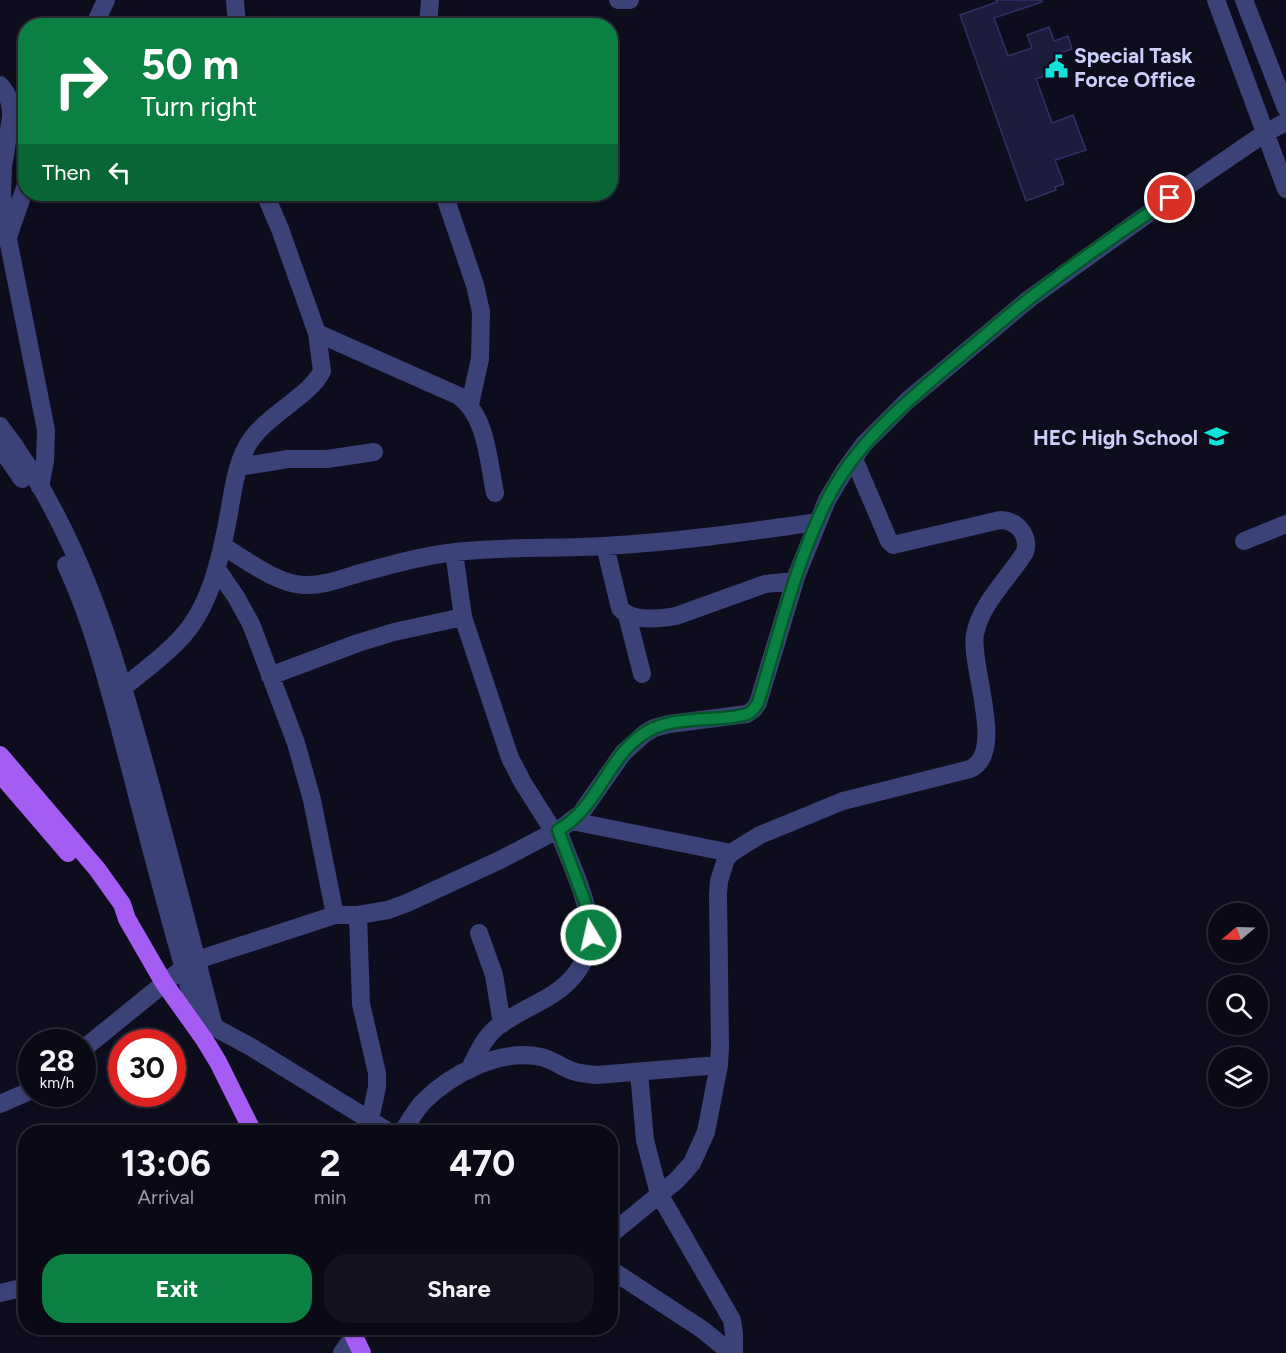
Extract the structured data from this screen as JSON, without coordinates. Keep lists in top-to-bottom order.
{
  "places": {
    "public building": ["Special Task Force Office"],
    "school or university": ["HEC High School"]
  },
  "north": "left",
  "page": {
    "turn": ["50 m", "Turn right"],
    "then": "Then",
    "speed": "28 km/h",
    "limit": "30",
    "eta": [
      "13:06",
      "Arrival",
      "2",
      "min",
      "470",
      "m"
    ],
    "buttons": ["Exit", "Share"]
  }
}
